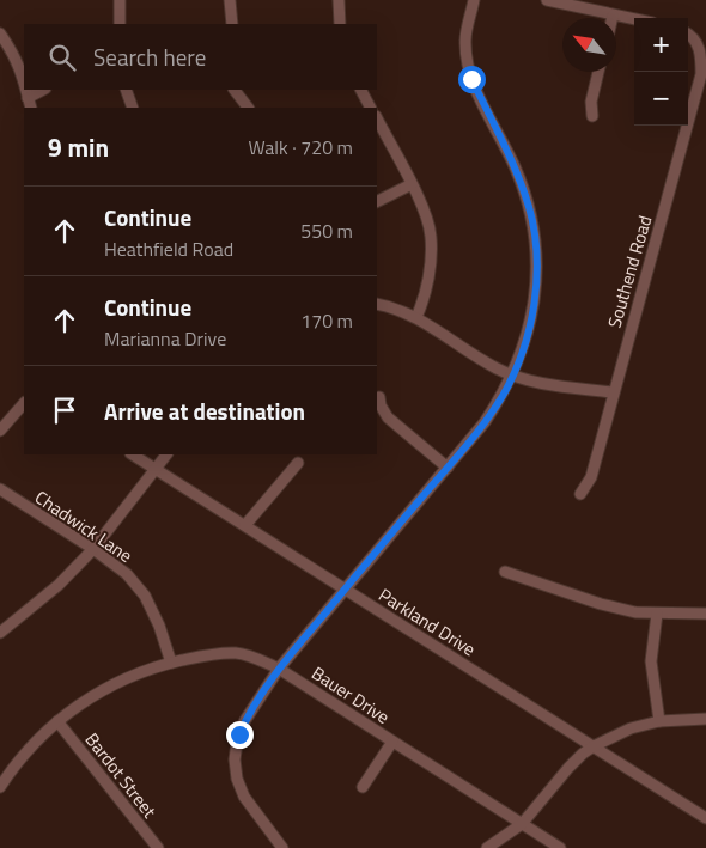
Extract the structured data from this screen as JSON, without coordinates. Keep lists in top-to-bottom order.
{
  "streets": {
    "street": [
      "Southend Road",
      "Chadwick Lane",
      "Parkland Drive",
      "Bauer Drive",
      "Bardot Street"
    ]
  },
  "crossings": [
    ["Chadwick Lane", "Bauer Drive"],
    ["Bauer Drive", "Bardot Street"]
  ],
  "north": "top left",
  "page": {
    "map_buttons": ["+", "−"],
    "search": "Search here",
    "heading": ["9 min", "Walk · 720 m"],
    "list": [
      ["Continue", "Heathfield Road", "550 m"],
      ["Continue", "Marianna Drive", "170 m"],
      "Arrive at destination"
    ]
  }
}
